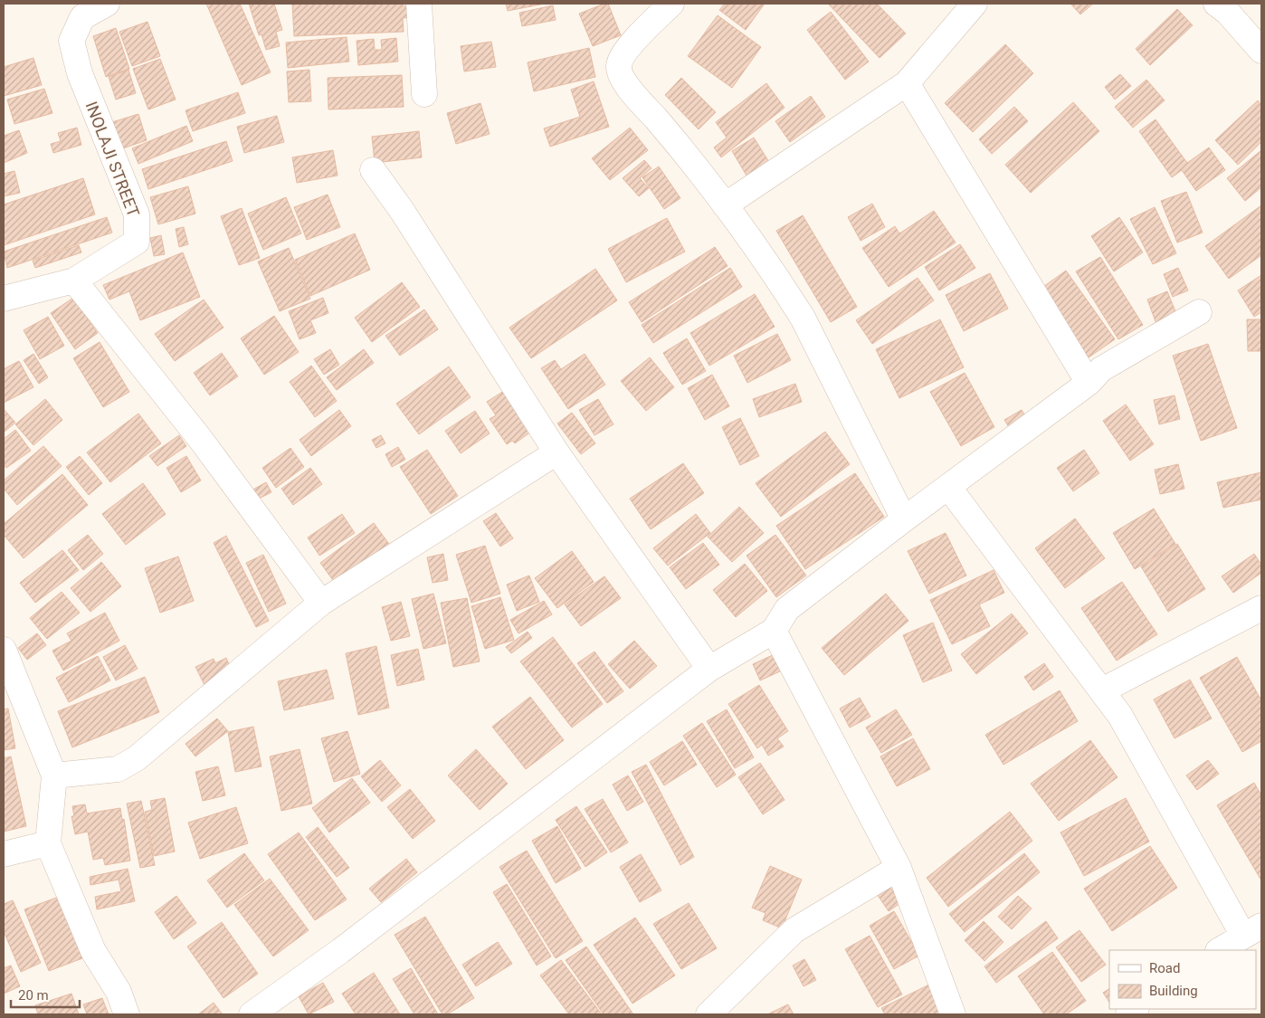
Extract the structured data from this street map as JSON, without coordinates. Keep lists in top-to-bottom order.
{
  "streets": {
    "street": ["INOLAJI STREET"]
  },
  "legend": ["Road", "Building"],
  "scale_bar": "20 m"
}
